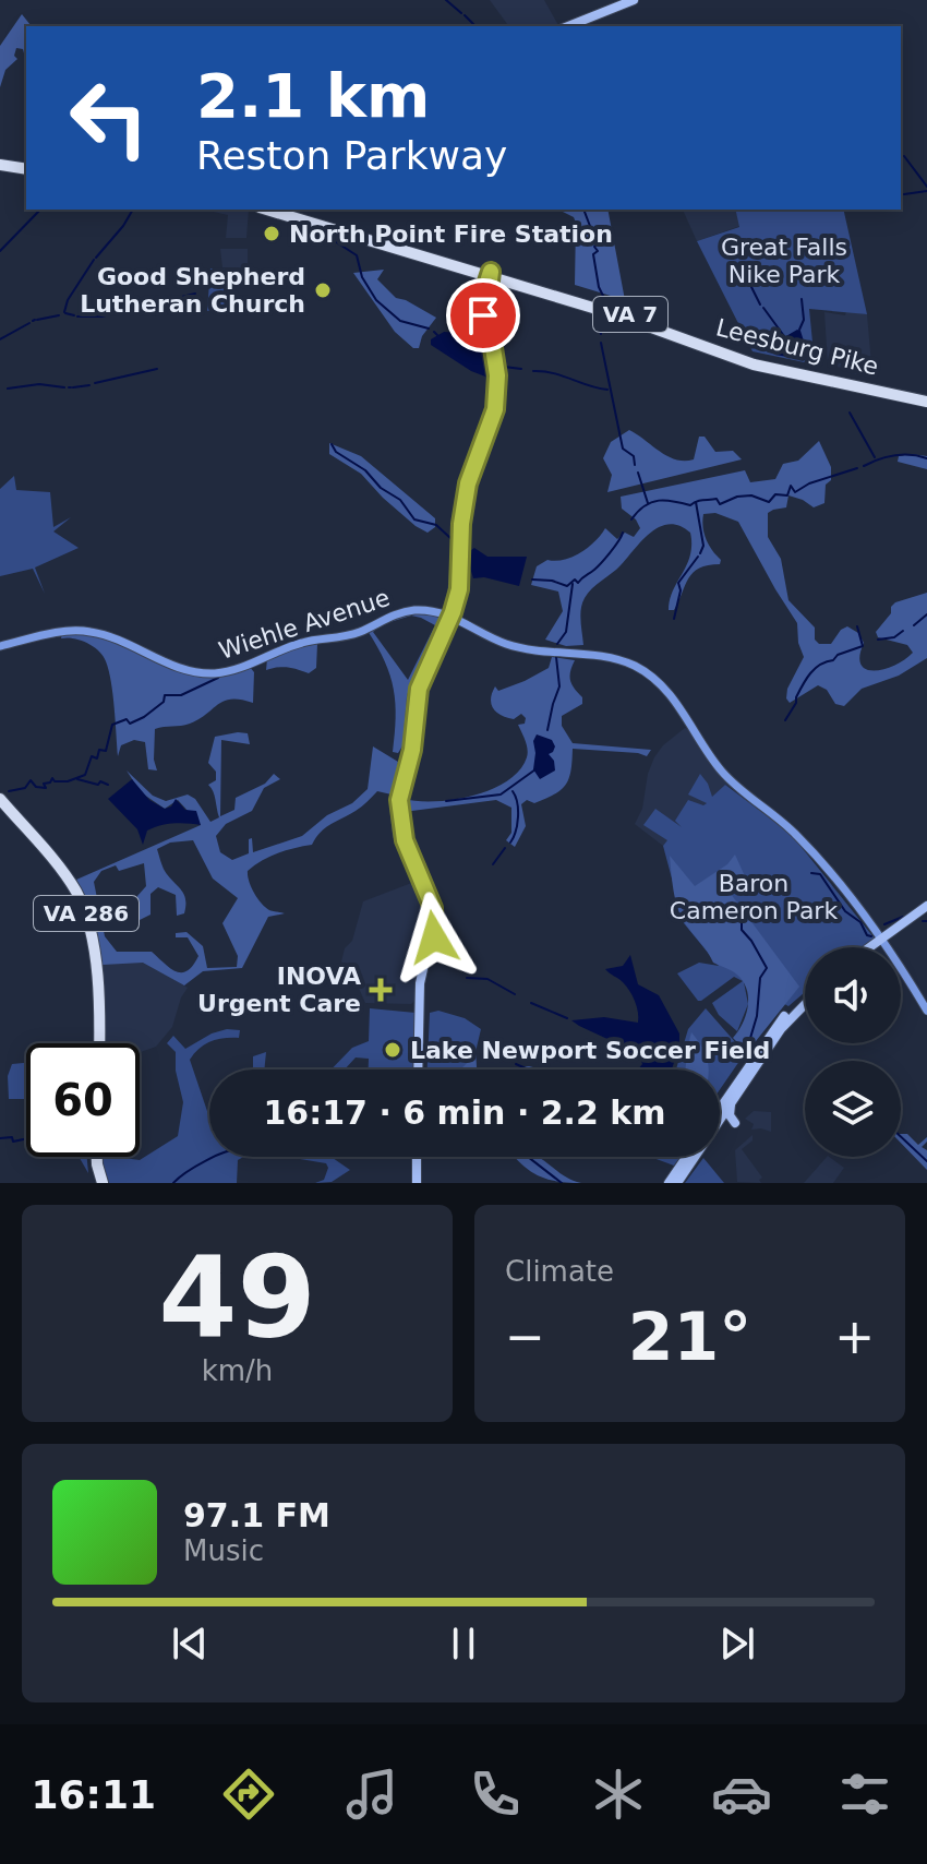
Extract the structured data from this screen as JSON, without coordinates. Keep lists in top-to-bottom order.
{
  "streets": {
    "highway": ["VA 7", "Leesburg Pike", "VA 286"],
    "main road": ["Wiehle Avenue"]
  },
  "parks": ["Great Falls Nike Park", "Baron Cameron Park"],
  "places": {
    "other": ["North Point Fire Station", "Good Shepherd Lutheran Church", "Lake Newport Soccer Field"],
    "health": ["INOVA Urgent Care"]
  },
  "page": {
    "turn": ["2.1 km", "Reston Parkway"],
    "limit": "60",
    "trip": "16:17 · 6 min · 2.2 km",
    "tile": [
      ["49", "km/h"],
      "Climate"
    ],
    "heat": ["−", "21°", "+"],
    "song": ["97.1 FM", "Music"],
    "tabs": "16:11"
  }
}
